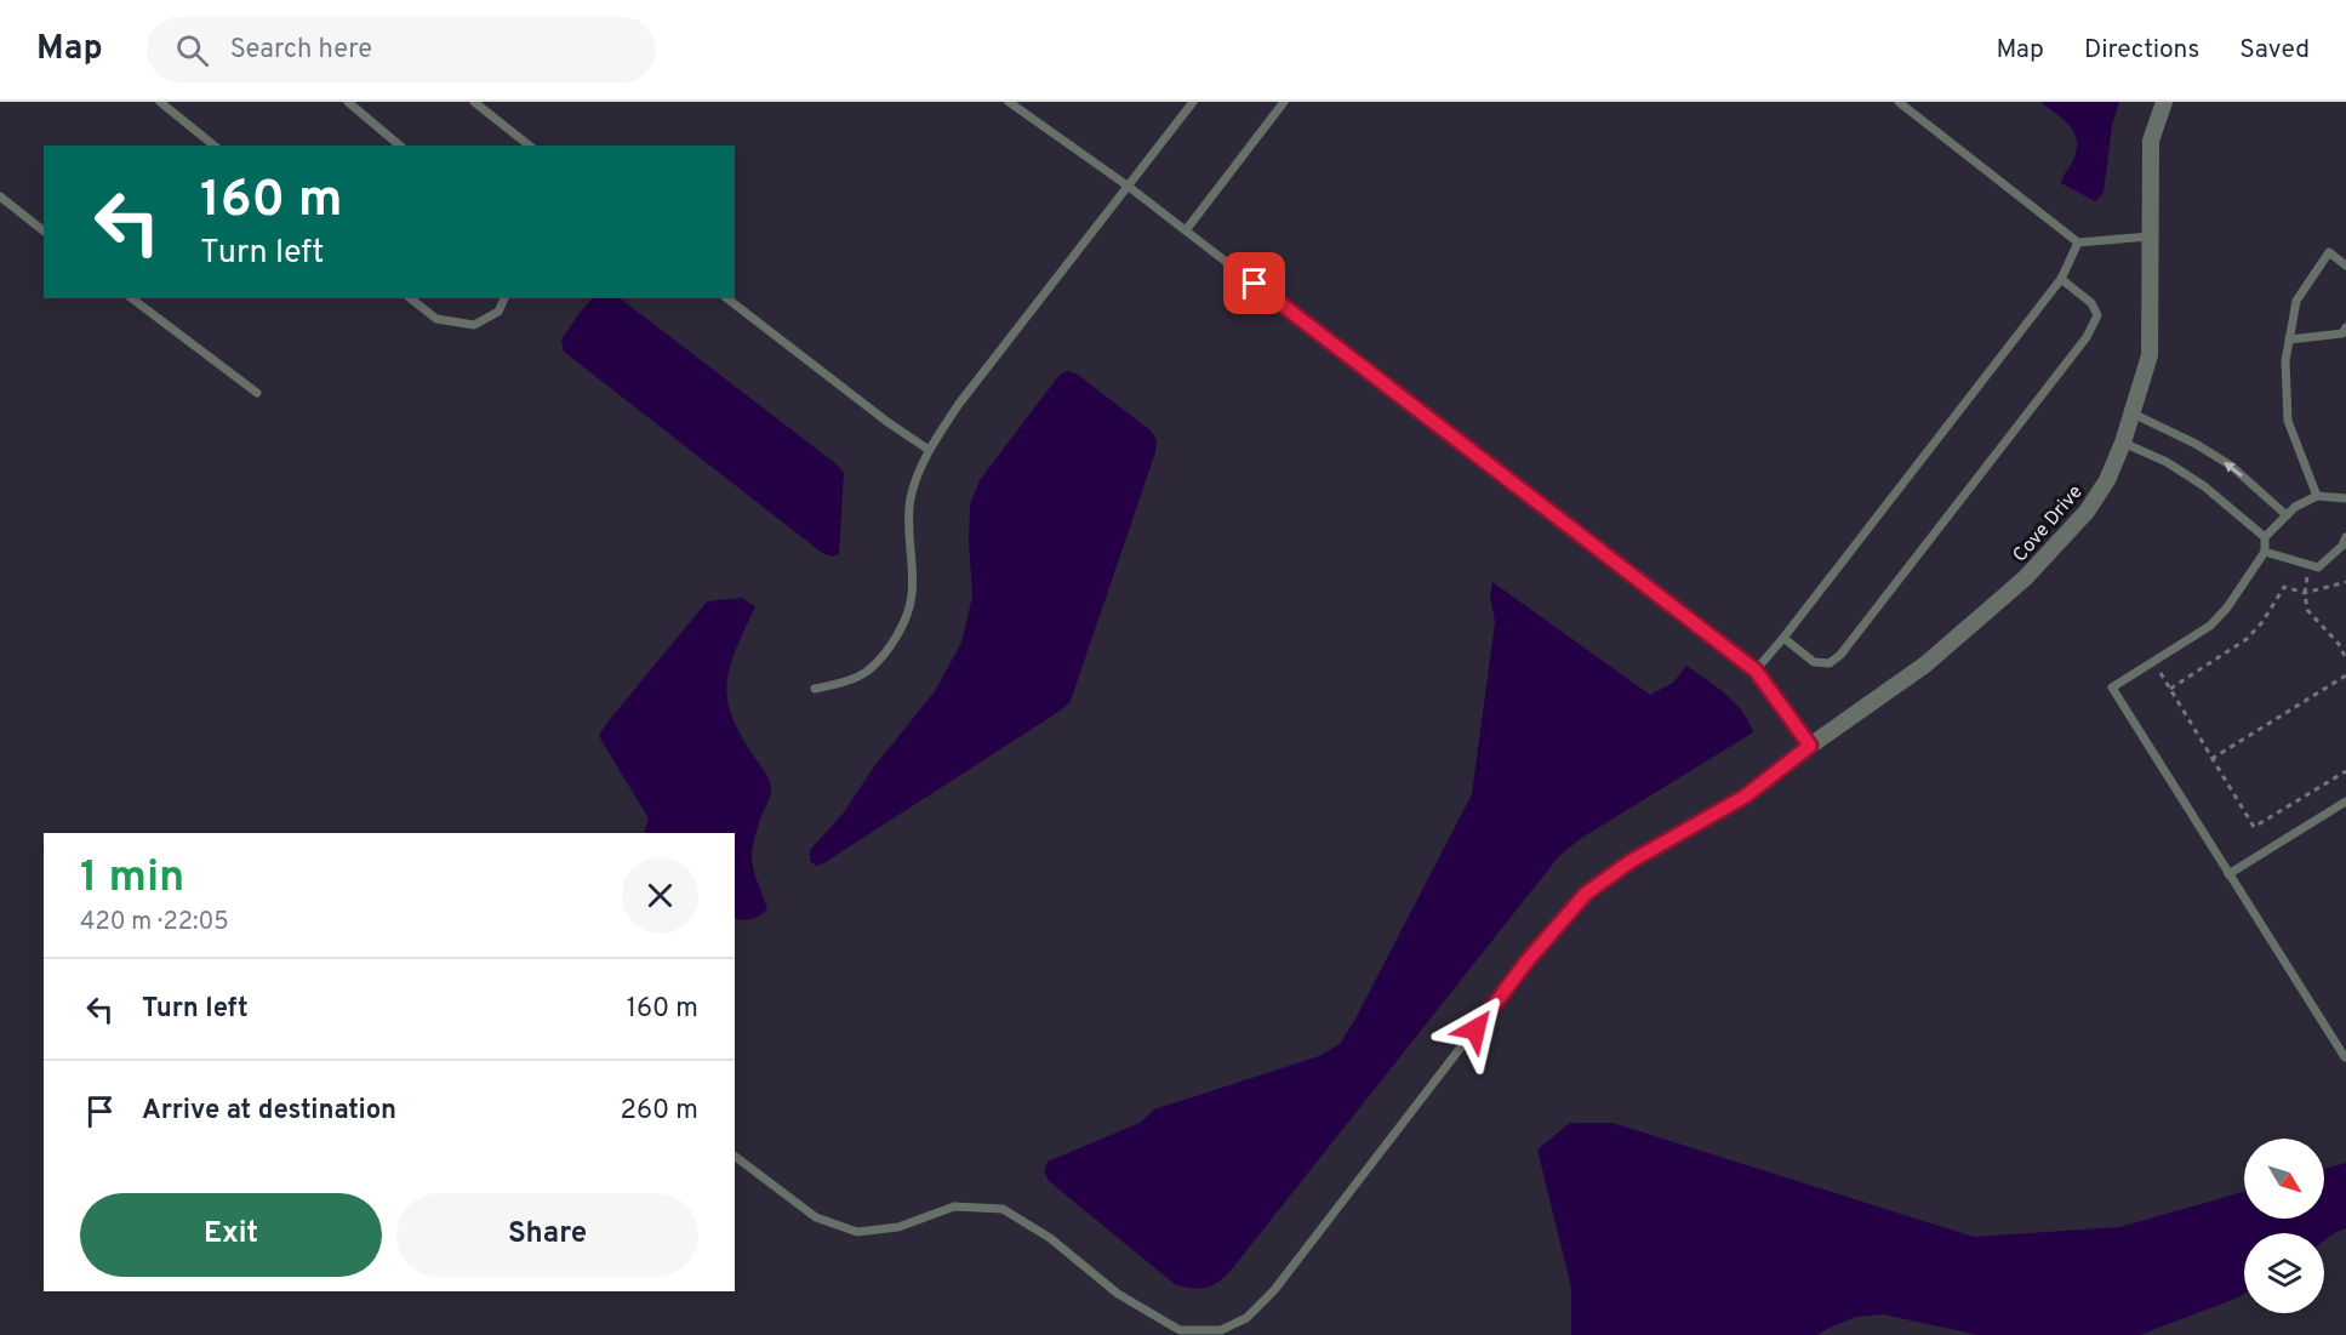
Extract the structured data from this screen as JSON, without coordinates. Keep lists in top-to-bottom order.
{
  "streets": {
    "street": ["Cove Drive"]
  },
  "north": "bottom right",
  "page": {
    "header": "Map",
    "search": "Search here",
    "nav": ["Map", "Directions", "Saved"],
    "turn": ["160 m", "Turn left"],
    "heading": ["1 min", "420 m · 22:05"],
    "list": [
      {
        "name": "Turn left",
        "value": "160 m"
      },
      {
        "name": "Arrive at destination",
        "value": "260 m"
      }
    ],
    "buttons": ["Exit", "Share"]
  }
}
